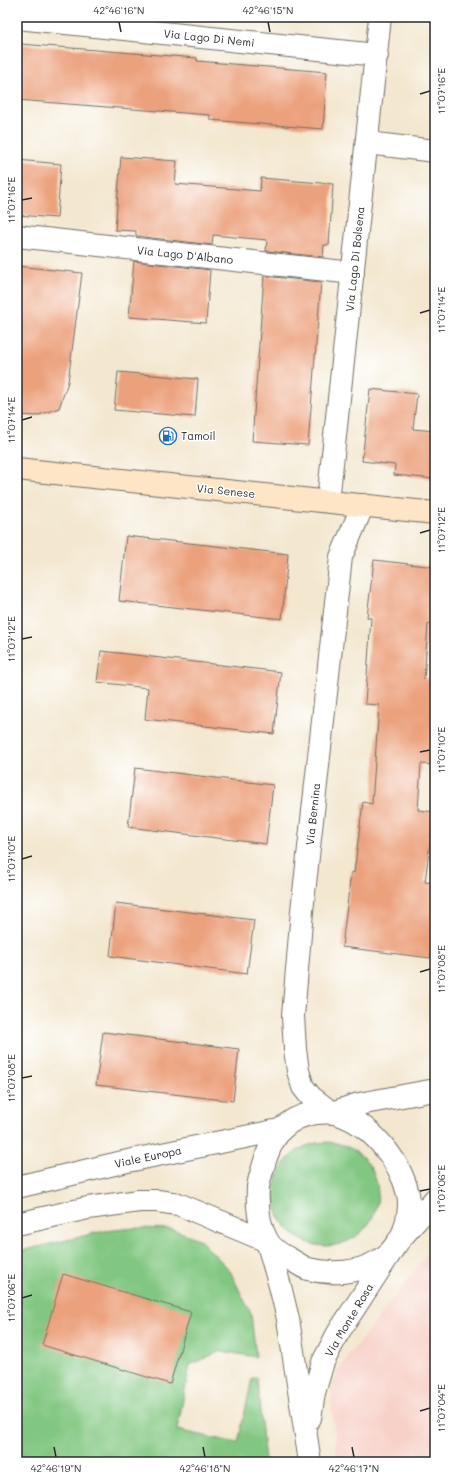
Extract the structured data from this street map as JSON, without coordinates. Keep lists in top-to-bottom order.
{
  "streets": {
    "main road": ["Via Senese"],
    "street": [
      "Via Lago Di Nemi",
      "Via Lago D'Albano",
      "Via Lago Di Bolsena",
      "Via Bernina",
      "Viale Europa",
      "Via Monte Rosa"
    ]
  },
  "crossings": [
    ["Via Lago Di Nemi", "Via Lago Di Bolsena"],
    ["Via Lago D'Albano", "Via Lago Di Bolsena"],
    ["Via Lago Di Bolsena", "Via Senese"],
    ["Via Senese", "Via Bernina"],
    ["Via Bernina", "Viale Europa"],
    ["Viale Europa", "Via Monte Rosa"]
  ],
  "places": {
    "fuel station": ["Tamoil"]
  },
  "coordinates": [
    "42°46'16\"N",
    "42°46'15\"N",
    "11°07'16\"E",
    "11°07'14\"E",
    "11°07'12\"E",
    "11°07'10\"E",
    "11°07'08\"E",
    "11°07'06\"E",
    "11°07'04\"E",
    "42°46'19\"N",
    "42°46'18\"N",
    "42°46'17\"N"
  ]
}
